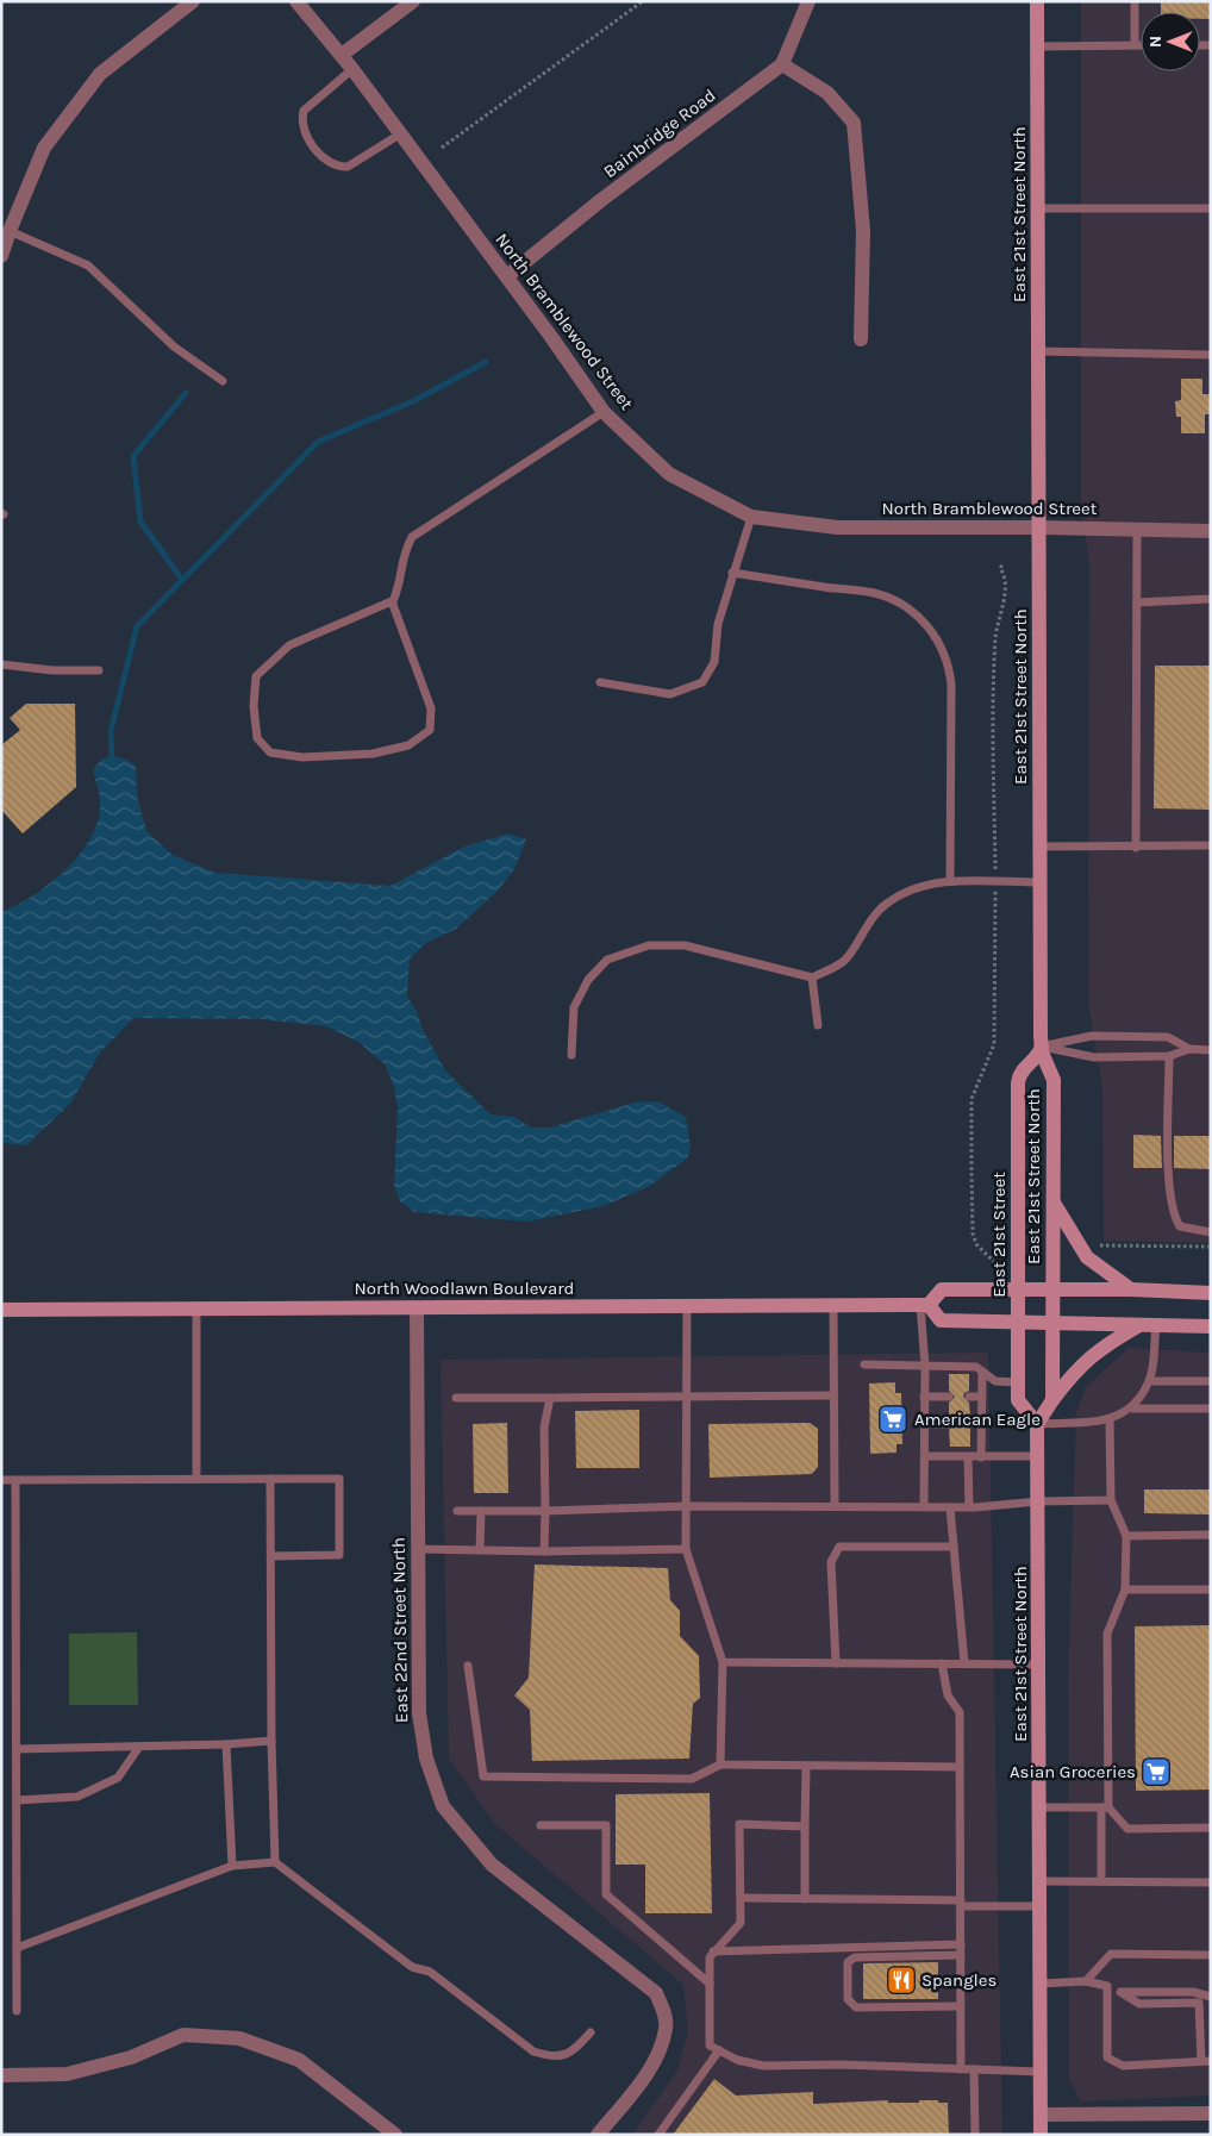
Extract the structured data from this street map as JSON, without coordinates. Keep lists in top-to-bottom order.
{
  "streets": {
    "main road": ["East 21st Street North", "East 21st Street", "North Woodlawn Boulevard"],
    "street": ["Bainbridge Road", "North Bramblewood Street", "East 22nd Street North"]
  },
  "crossings": [
    ["Bainbridge Road", "North Bramblewood Street"],
    ["East 21st Street North", "North Bramblewood Street"],
    ["East 21st Street North", "East 21st Street"],
    ["North Woodlawn Boulevard", "East 22nd Street North"]
  ],
  "places": {
    "supermarket": ["American Eagle", "Asian Groceries"],
    "restaurant": ["Spangles"]
  },
  "north": "left"
}
